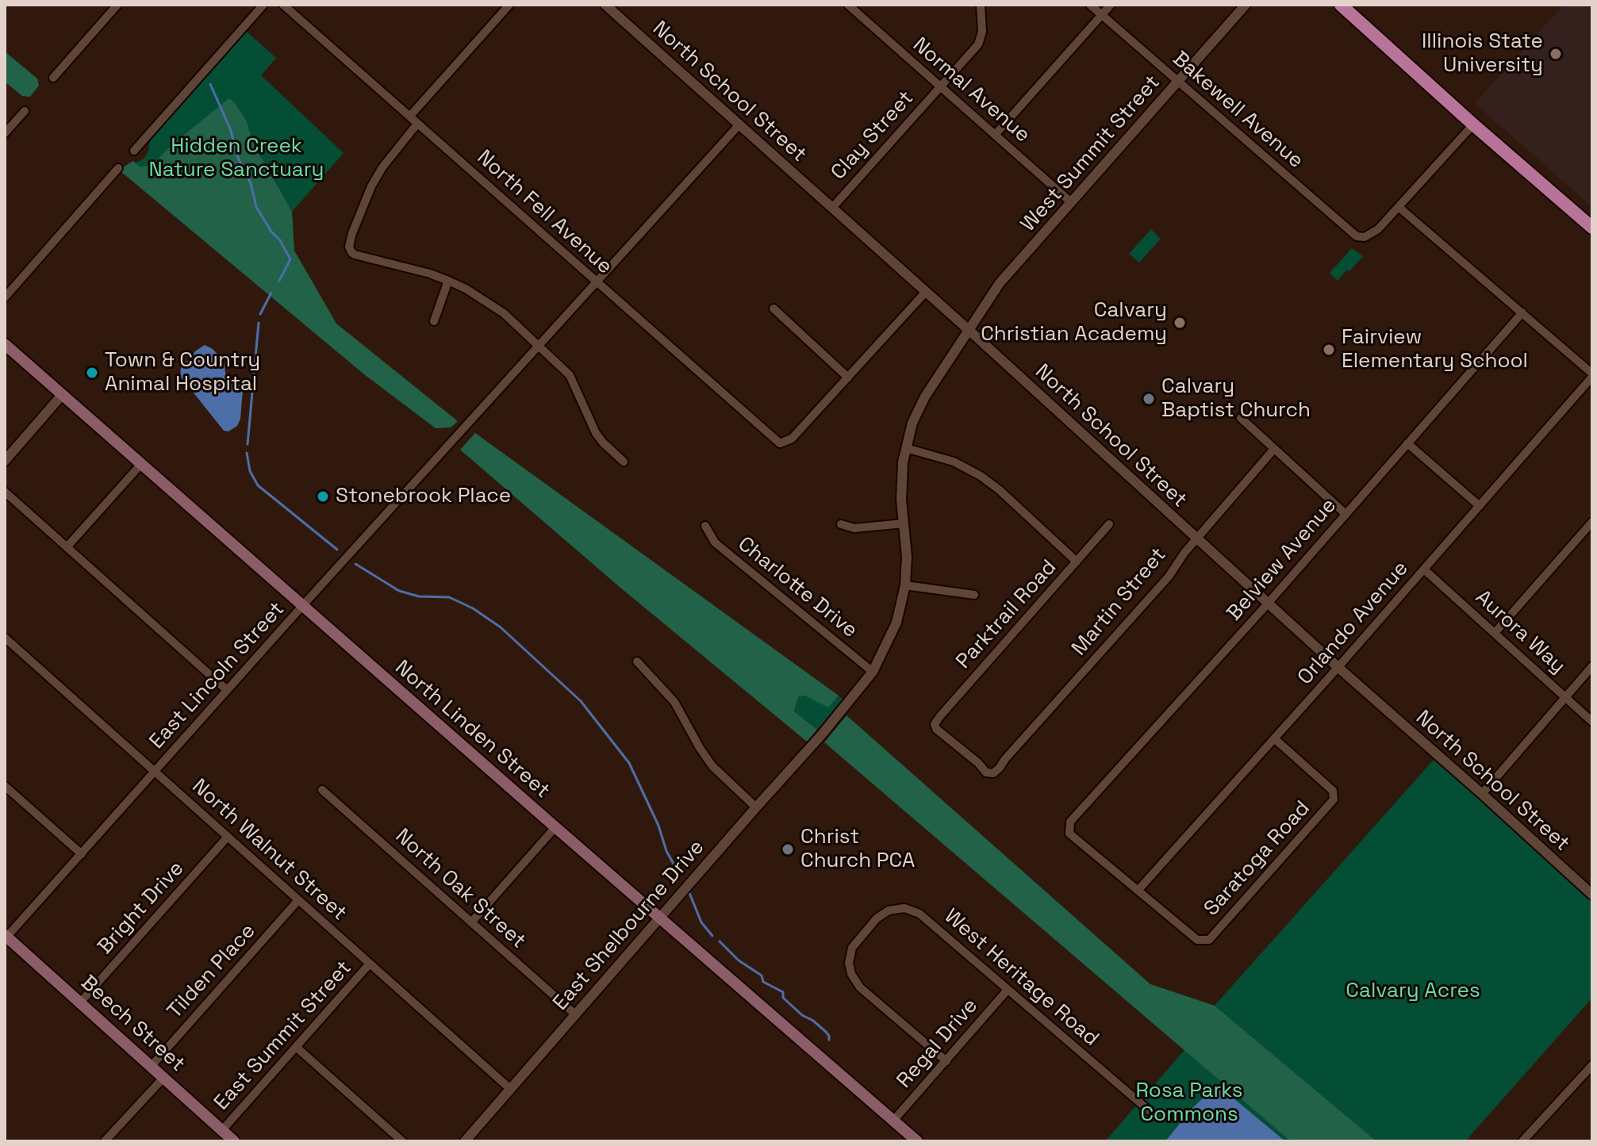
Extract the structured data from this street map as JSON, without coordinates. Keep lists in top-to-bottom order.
{
  "streets": {
    "main road": ["North Linden Street", "Beech Street"],
    "street": [
      "Normal Avenue",
      "North School Street",
      "Bakewell Avenue",
      "Clay Street",
      "West Summit Street",
      "North Fell Avenue",
      "Belview Avenue",
      "Charlotte Drive",
      "Martin Street",
      "Parktrail Road",
      "Orlando Avenue",
      "Aurora Way",
      "East Lincoln Street",
      "North Walnut Street",
      "Saratoga Road",
      "North Oak Street",
      "Bright Drive",
      "East Shelbourne Drive",
      "Tilden Place",
      "West Heritage Road",
      "East Summit Street",
      "Regal Drive"
    ]
  },
  "crossings": [
    ["Normal Avenue", "Clay Street"],
    ["Normal Avenue", "West Summit Street"],
    ["North School Street", "Clay Street"],
    ["North School Street", "West Summit Street"],
    ["North School Street", "Belview Avenue"],
    ["North School Street", "Martin Street"],
    ["North School Street", "Orlando Avenue"],
    ["North School Street", "East Lincoln Street"],
    ["Bakewell Avenue", "West Summit Street"],
    ["West Summit Street", "East Shelbourne Drive"],
    ["North Fell Avenue", "East Lincoln Street"],
    ["Belview Avenue", "Orlando Avenue"],
    ["Belview Avenue", "Saratoga Road"],
    ["Charlotte Drive", "East Shelbourne Drive"],
    ["Martin Street", "Parktrail Road"],
    ["Orlando Avenue", "Aurora Way"],
    ["Orlando Avenue", "Saratoga Road"],
    ["East Lincoln Street", "North Linden Street"],
    ["East Lincoln Street", "North Walnut Street"],
    ["East Lincoln Street", "Beech Street"],
    ["North Linden Street", "East Shelbourne Drive"],
    ["North Linden Street", "Regal Drive"],
    ["North Walnut Street", "Bright Drive"],
    ["North Walnut Street", "East Shelbourne Drive"],
    ["North Walnut Street", "Tilden Place"],
    ["North Walnut Street", "East Summit Street"],
    ["North Oak Street", "East Shelbourne Drive"],
    ["Bright Drive", "Beech Street"],
    ["Tilden Place", "Beech Street"],
    ["West Heritage Road", "Regal Drive"],
    ["Beech Street", "East Summit Street"]
  ],
  "parks": ["Hidden Creek Nature Sanctuary", "Calvary Acres", "Rosa Parks Commons"],
  "places": [
    "Illinois State University",
    "Calvary Christian Academy",
    "Fairview Elementary School",
    "Town & Country Animal Hospital",
    "Calvary Baptist Church",
    "Stonebrook Place",
    "Christ Church PCA"
  ]
}
